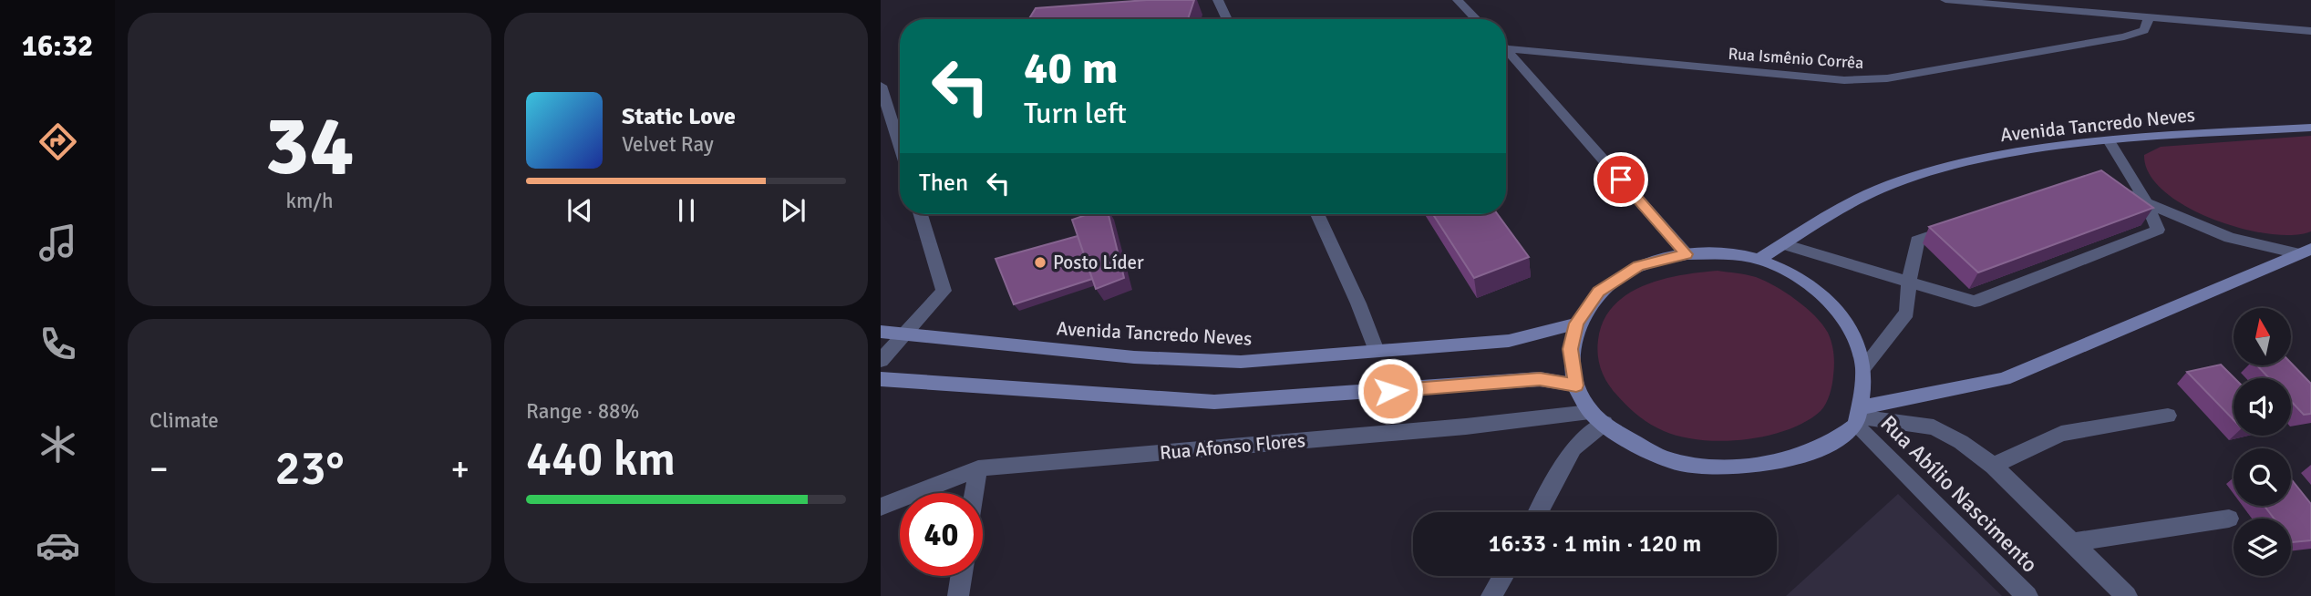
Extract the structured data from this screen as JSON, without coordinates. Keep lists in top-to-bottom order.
{
  "streets": {
    "street": [
      "Rua Ismênio Corrêa",
      "Avenida Tancredo Neves",
      "Rua Afonso Flores",
      "Rua Abílio Nascimento"
    ]
  },
  "places": ["Posto Líder"],
  "north": "top",
  "page": {
    "tabs": "16:32",
    "tile": [
      ["34", "km/h"],
      "Climate",
      ["Range · 88%", "440 km"]
    ],
    "turn": ["40 m", "Turn left"],
    "song": ["Static Love", "Velvet Ray"],
    "then": "Then",
    "heat": ["−", "23°", "+"],
    "limit": "40",
    "trip": "16:33 · 1 min · 120 m"
  }
}
